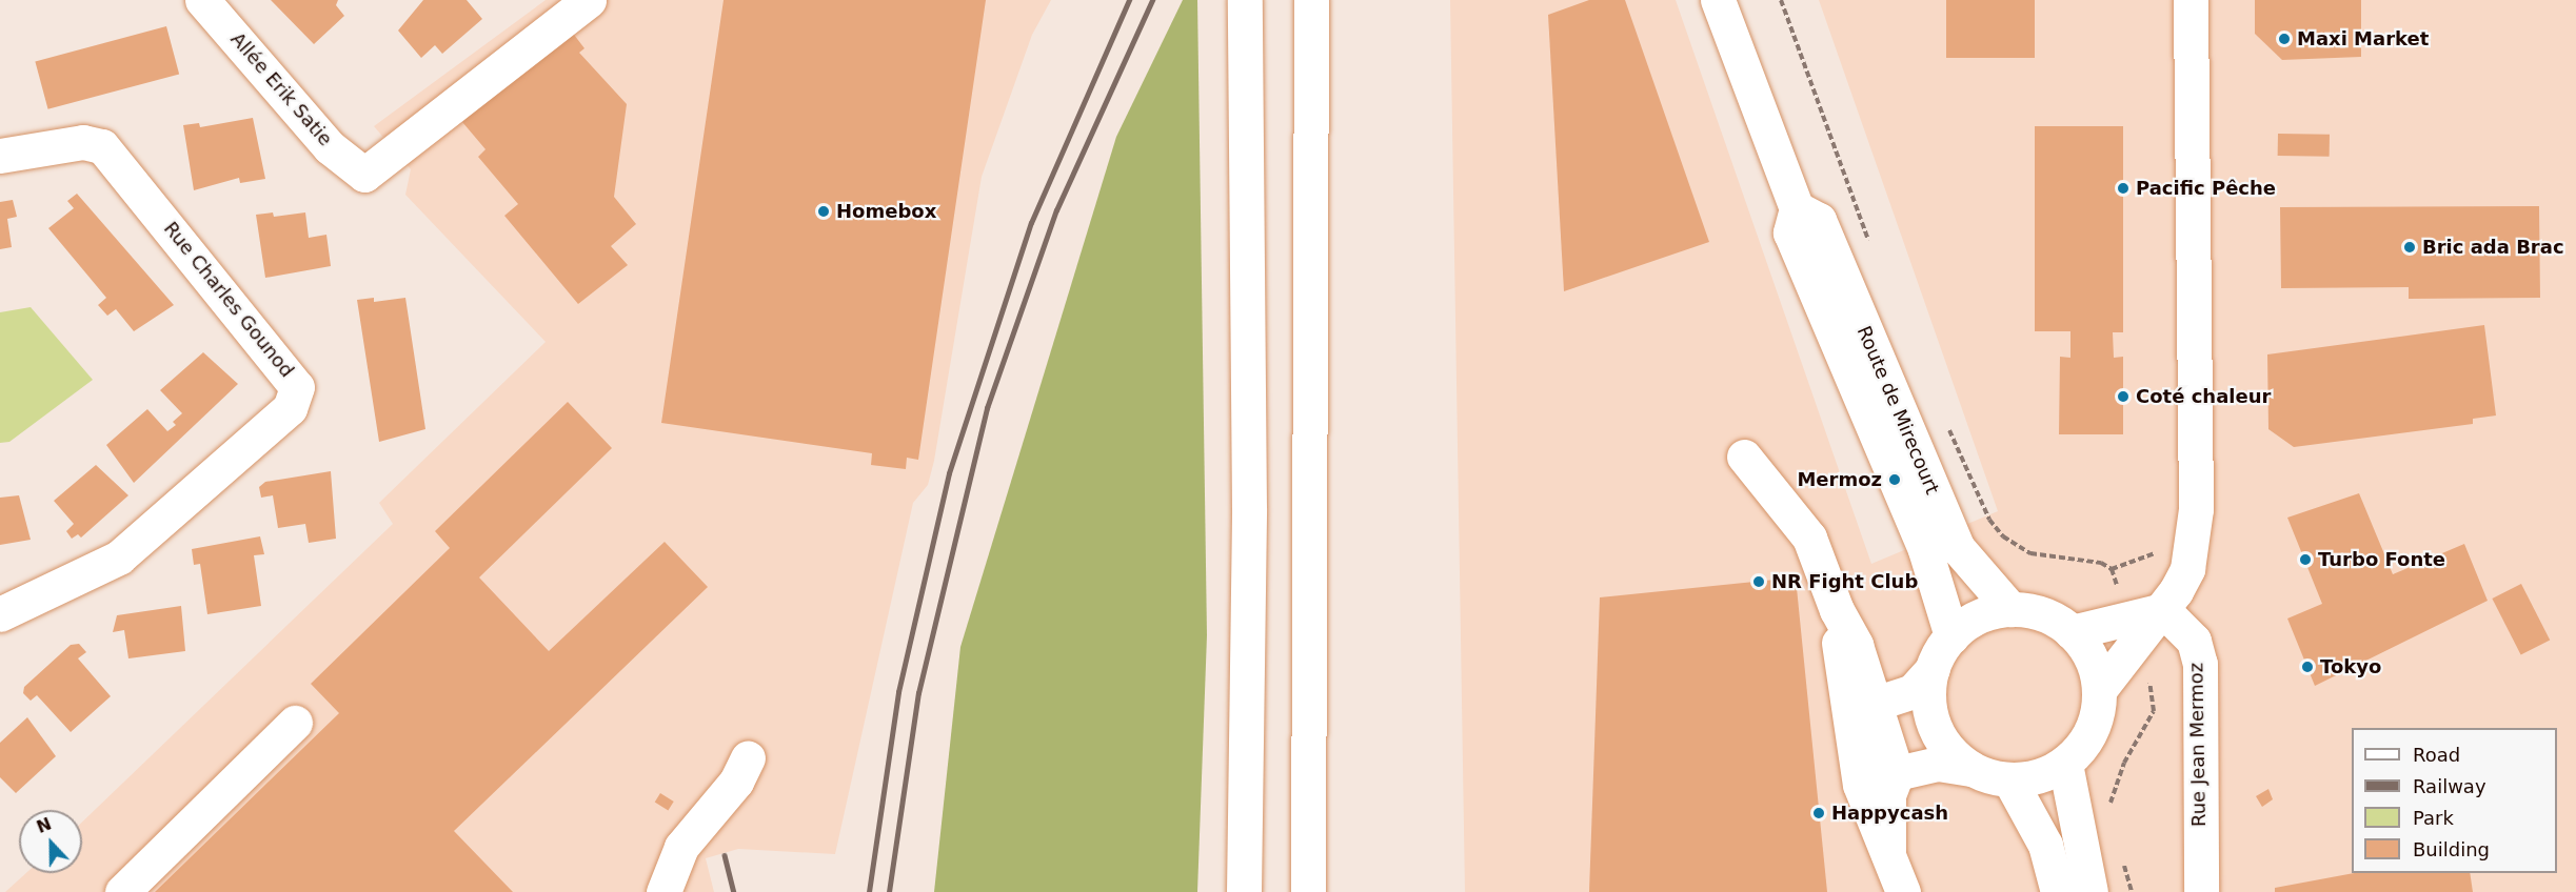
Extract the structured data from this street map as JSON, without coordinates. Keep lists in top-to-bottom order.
{
  "streets": {
    "main road": [
      "Allée Erik Satie",
      "Rue Charles Gounod",
      "Route de Mirecourt",
      "Rue Jean Mermoz"
    ]
  },
  "places": [
    "Maxi Market",
    "Pacific Pêche",
    "Homebox",
    "Bric ada Brac",
    "Coté chaleur",
    "Mermoz",
    "Turbo Fonte",
    "NR Fight Club",
    "Tokyo",
    "Happycash"
  ],
  "legend": [
    "Road",
    "Railway",
    "Park",
    "Building"
  ],
  "north": "top"
}
